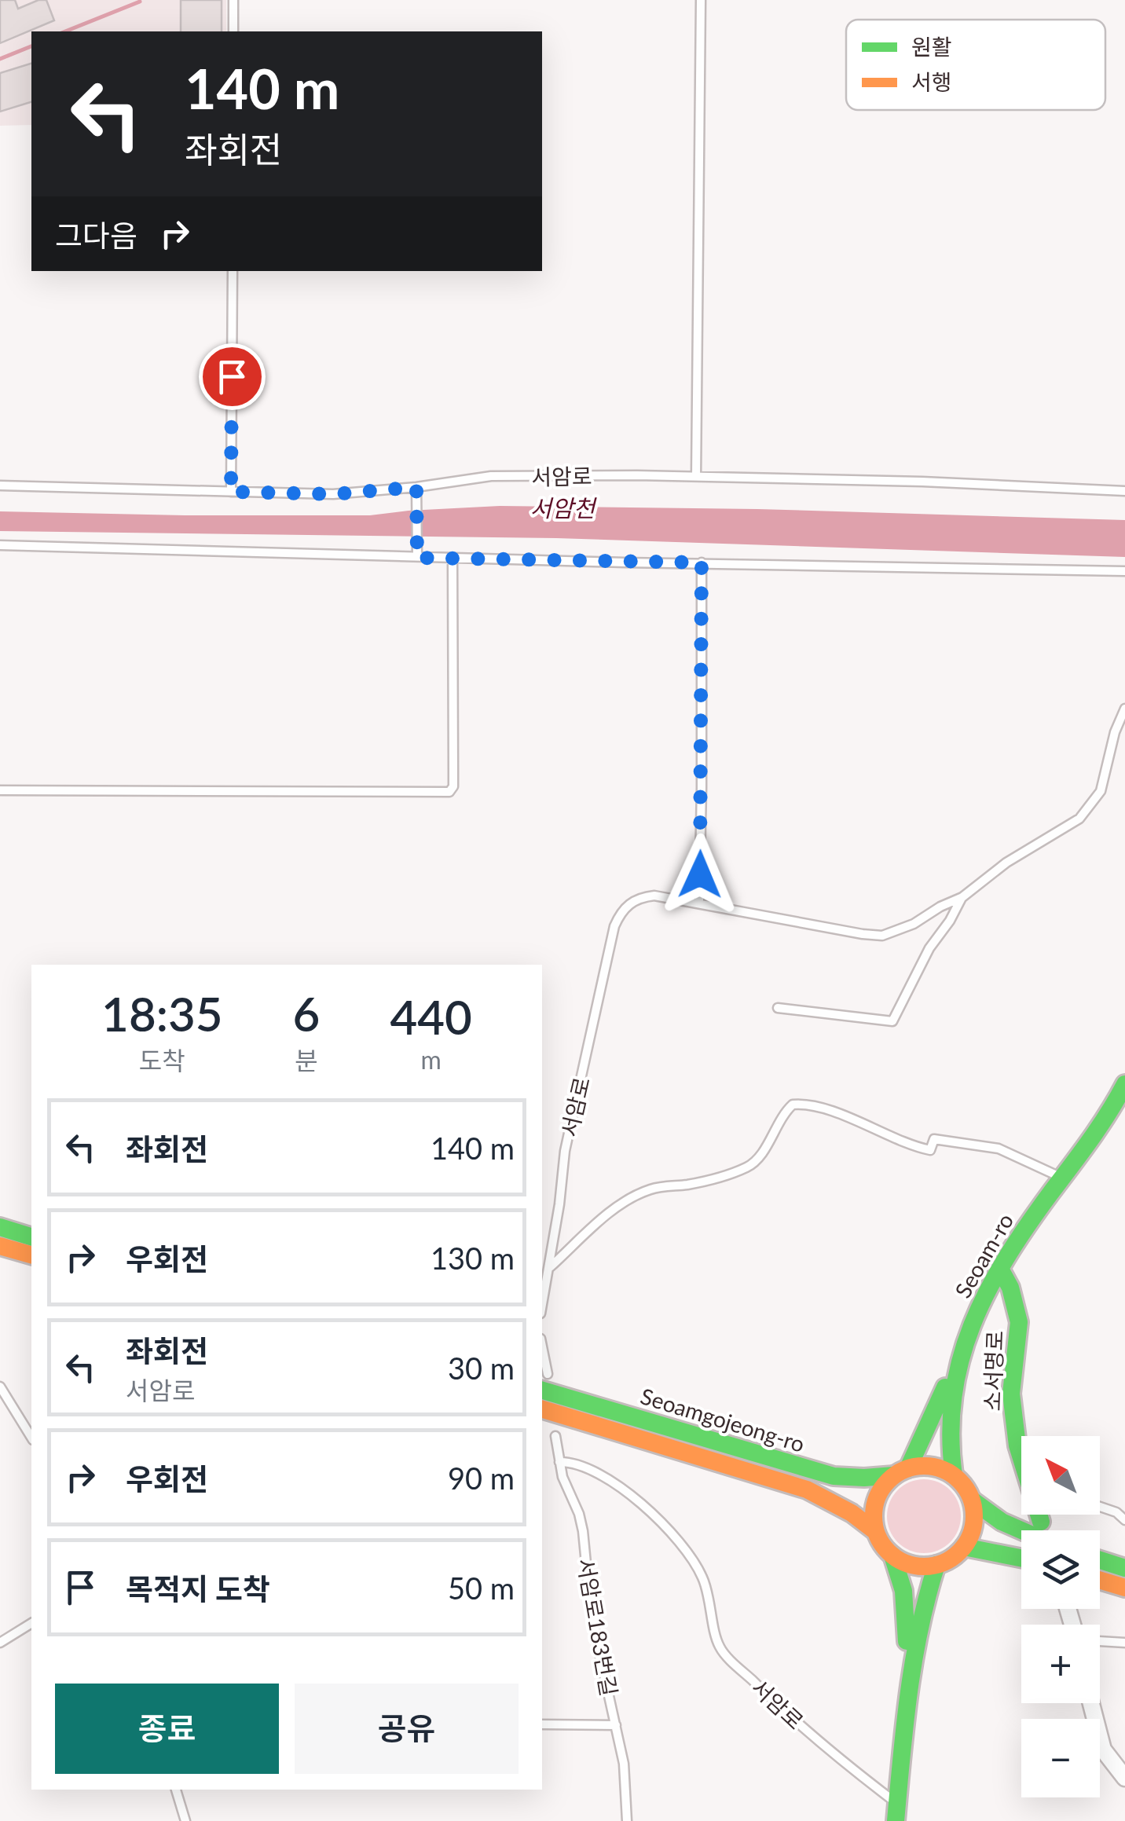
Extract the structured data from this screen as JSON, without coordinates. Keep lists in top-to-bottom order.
{
  "streets": {
    "main road": ["Seoam-ro", "소서명로", "Seoamgojeong-ro"],
    "lane": ["서암로", "서암로183번길"]
  },
  "crossings": [
    ["서암로", "서암로183번길"],
    ["Seoam-ro", "소서명로"],
    ["Seoam-ro", "Seoamgojeong-ro"]
  ],
  "water": ["서암천"],
  "legend": ["원활", "서행"],
  "north": "top left",
  "page": {
    "turn": ["140 m", "좌회전"],
    "then": "그다음",
    "eta": [
      "18:35",
      "도착",
      "6",
      "분",
      "440",
      "m"
    ],
    "list": [
      {
        "name": "좌회전",
        "value": "140 m"
      },
      {
        "name": "우회전",
        "value": "130 m"
      },
      {
        "name": "좌회전",
        "note": "서암로",
        "value": "30 m"
      },
      {
        "name": "우회전",
        "value": "90 m"
      },
      {
        "name": "목적지 도착",
        "value": "50 m"
      }
    ],
    "map_buttons": ["+", "−"],
    "buttons": ["종료", "공유"]
  }
}
